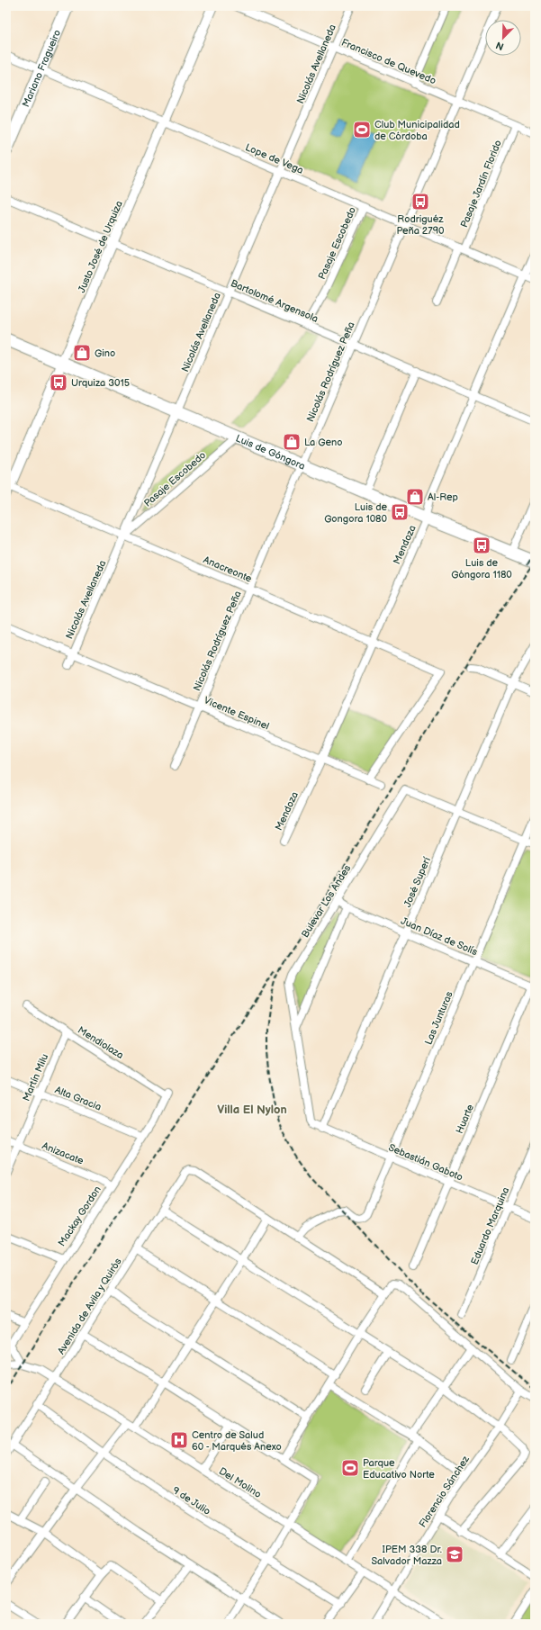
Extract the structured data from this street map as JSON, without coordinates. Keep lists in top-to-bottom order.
{
  "streets": {
    "main road": ["Mariano Fragueiro", "Luis de Góngora"],
    "street": [
      "Francisco de Quevedo",
      "Nicolás Avellaneda",
      "Lope de Vega",
      "Pasaje Jardín Florido",
      "Pasaje Escobedo",
      "Justo José de Urquiza",
      "Bartolomé Argensola",
      "Nicolás Rodríguez Peña",
      "Mendoza",
      "Anacreonte",
      "Vicente Espinel",
      "José Superí",
      "Bulevar Los Andes",
      "Juan Díaz de Solís",
      "Las Junturas",
      "Mendiolaza",
      "Martín Milu",
      "Alta Gracia",
      "Huarte",
      "Anizacate",
      "Sebastián Gaboto",
      "Mackay Gordon",
      "Eduardo Marquina",
      "Avenida de Avila y Quirós",
      "Del Molino",
      "Florencio Sánchez",
      "9 de Julio"
    ]
  },
  "crossings": [
    ["Francisco de Quevedo", "Nicolás Avellaneda"],
    ["Francisco de Quevedo", "Pasaje Jardín Florido"],
    ["Francisco de Quevedo", "Nicolás Rodríguez Peña"],
    ["Nicolás Avellaneda", "Lope de Vega"],
    ["Nicolás Avellaneda", "Pasaje Escobedo"],
    ["Nicolás Avellaneda", "Bartolomé Argensola"],
    ["Nicolás Avellaneda", "Luis de Góngora"],
    ["Nicolás Avellaneda", "Anacreonte"],
    ["Nicolás Avellaneda", "Vicente Espinel"],
    ["Mariano Fragueiro", "Lope de Vega"],
    ["Lope de Vega", "Pasaje Jardín Florido"],
    ["Lope de Vega", "Pasaje Escobedo"],
    ["Lope de Vega", "Justo José de Urquiza"],
    ["Lope de Vega", "Nicolás Rodríguez Peña"],
    ["Lope de Vega", "Mendoza"],
    ["Pasaje Escobedo", "Bartolomé Argensola"],
    ["Pasaje Escobedo", "Luis de Góngora"],
    ["Pasaje Escobedo", "Anacreonte"],
    ["Justo José de Urquiza", "Bartolomé Argensola"],
    ["Justo José de Urquiza", "Luis de Góngora"],
    ["Justo José de Urquiza", "Anacreonte"],
    ["Bartolomé Argensola", "Nicolás Rodríguez Peña"],
    ["Bartolomé Argensola", "Mendoza"],
    ["Nicolás Rodríguez Peña", "Luis de Góngora"],
    ["Nicolás Rodríguez Peña", "Anacreonte"],
    ["Nicolás Rodríguez Peña", "Vicente Espinel"],
    ["Luis de Góngora", "Mendoza"],
    ["Mendoza", "Anacreonte"],
    ["Mendoza", "Vicente Espinel"],
    ["Anacreonte", "Vicente Espinel"],
    ["José Superí", "Bulevar Los Andes"],
    ["José Superí", "Juan Díaz de Solís"],
    ["José Superí", "Sebastián Gaboto"],
    ["Bulevar Los Andes", "Juan Díaz de Solís"],
    ["Bulevar Los Andes", "Sebastián Gaboto"],
    ["Juan Díaz de Solís", "Las Junturas"],
    ["Juan Díaz de Solís", "Huarte"],
    ["Las Junturas", "Sebastián Gaboto"],
    ["Mendiolaza", "Martín Milu"],
    ["Mendiolaza", "Mackay Gordon"],
    ["Martín Milu", "Alta Gracia"],
    ["Martín Milu", "Anizacate"],
    ["Alta Gracia", "Mackay Gordon"],
    ["Huarte", "Sebastián Gaboto"],
    ["Anizacate", "Mackay Gordon"],
    ["Sebastián Gaboto", "Eduardo Marquina"],
    ["Avenida de Avila y Quirós", "Del Molino"],
    ["Avenida de Avila y Quirós", "9 de Julio"],
    ["Del Molino", "Florencio Sánchez"]
  ],
  "districts": ["Villa El Nylon"],
  "places": {
    "sports": ["Club Municipalidad de Córdoba", "Parque Educativo Norte"],
    "bus stop": [
      "Rodriguéz Peña 2790",
      "Urquiza 3015",
      "Luis de Gongora 1080",
      "Luis de Góngora 1180"
    ],
    "shop": ["Gino", "La Geno", "Al-Rep"],
    "hospital": ["Centro de Salud 60 - Marqués Anexo"],
    "school or university": ["IPEM 338 Dr. Salvador Mazza"]
  },
  "north": "bottom left"
}
